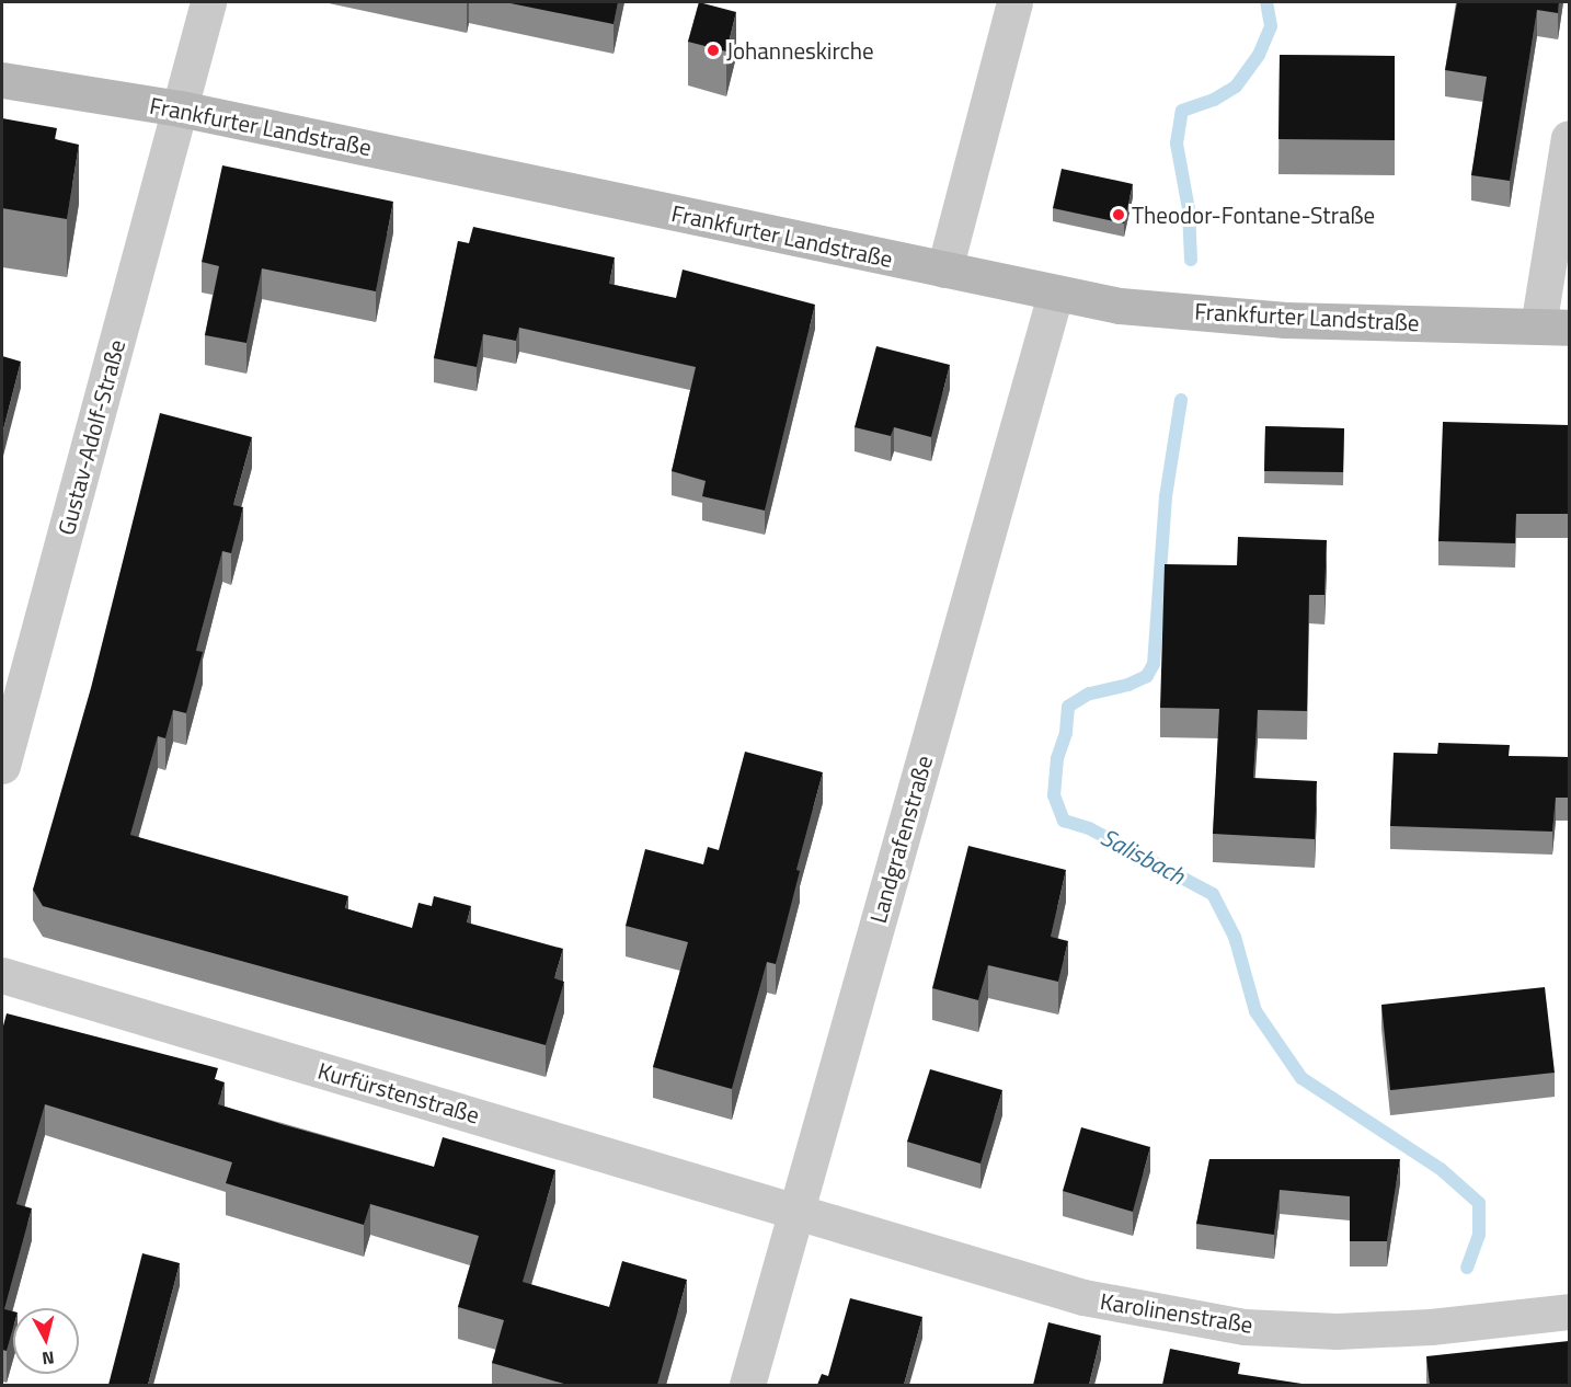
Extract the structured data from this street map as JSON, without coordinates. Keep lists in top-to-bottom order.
{
  "streets": {
    "main road": ["Frankfurter Landstraße"],
    "street": [
      "Gustav-Adolf-Straße",
      "Landgrafenstraße",
      "Kurfürstenstraße",
      "Karolinenstraße"
    ]
  },
  "crossings": [
    ["Frankfurter Landstraße", "Gustav-Adolf-Straße"],
    ["Frankfurter Landstraße", "Landgrafenstraße"],
    ["Landgrafenstraße", "Kurfürstenstraße"],
    ["Landgrafenstraße", "Karolinenstraße"],
    ["Kurfürstenstraße", "Karolinenstraße"]
  ],
  "water": ["Salisbach"],
  "places": ["Johanneskirche", "Theodor-Fontane-Straße"],
  "north": "bottom"
}
